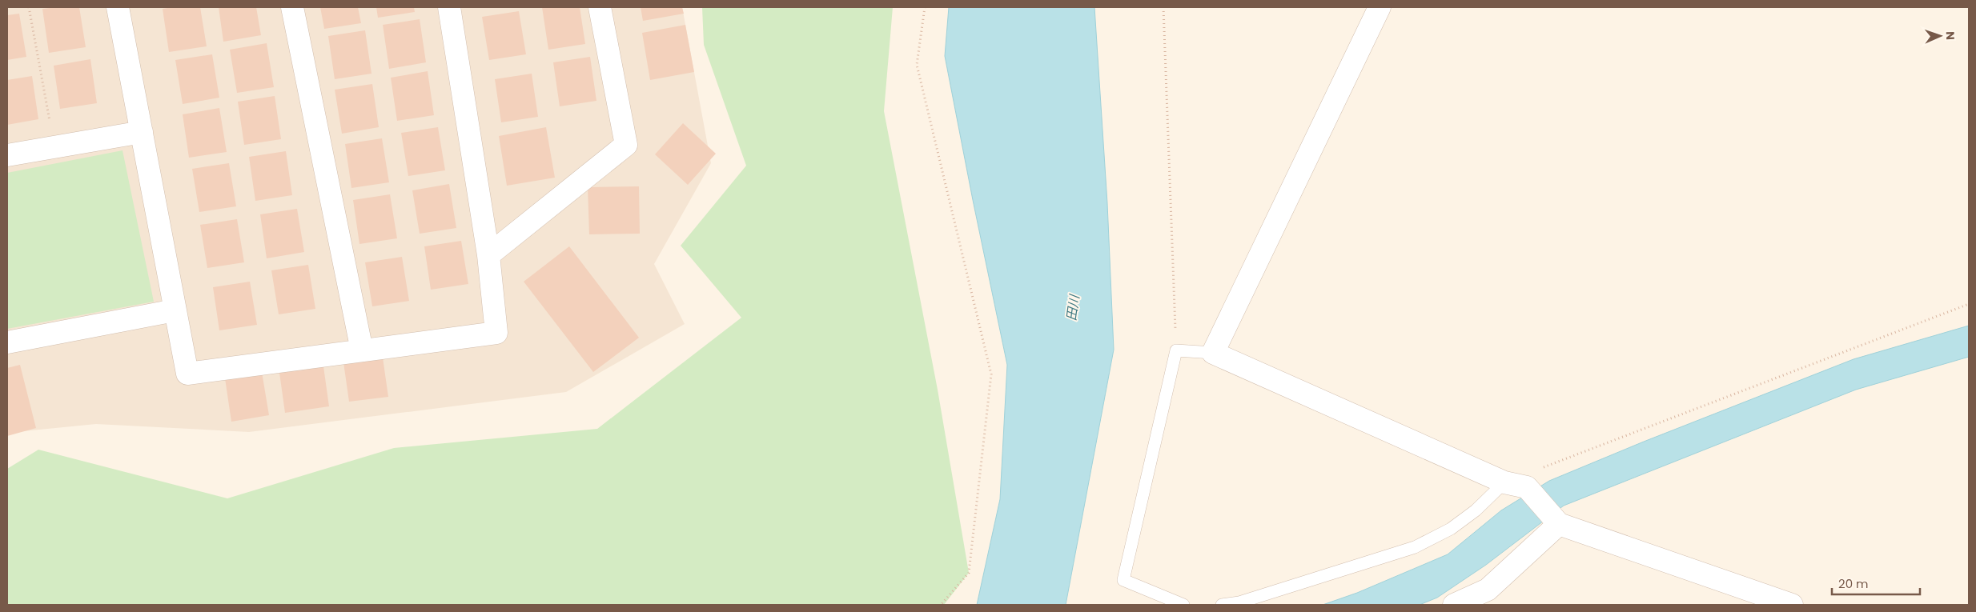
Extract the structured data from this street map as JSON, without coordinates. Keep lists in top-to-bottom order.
{
  "water": ["田川"],
  "scale_bar": "20 m",
  "north": "right"
}
